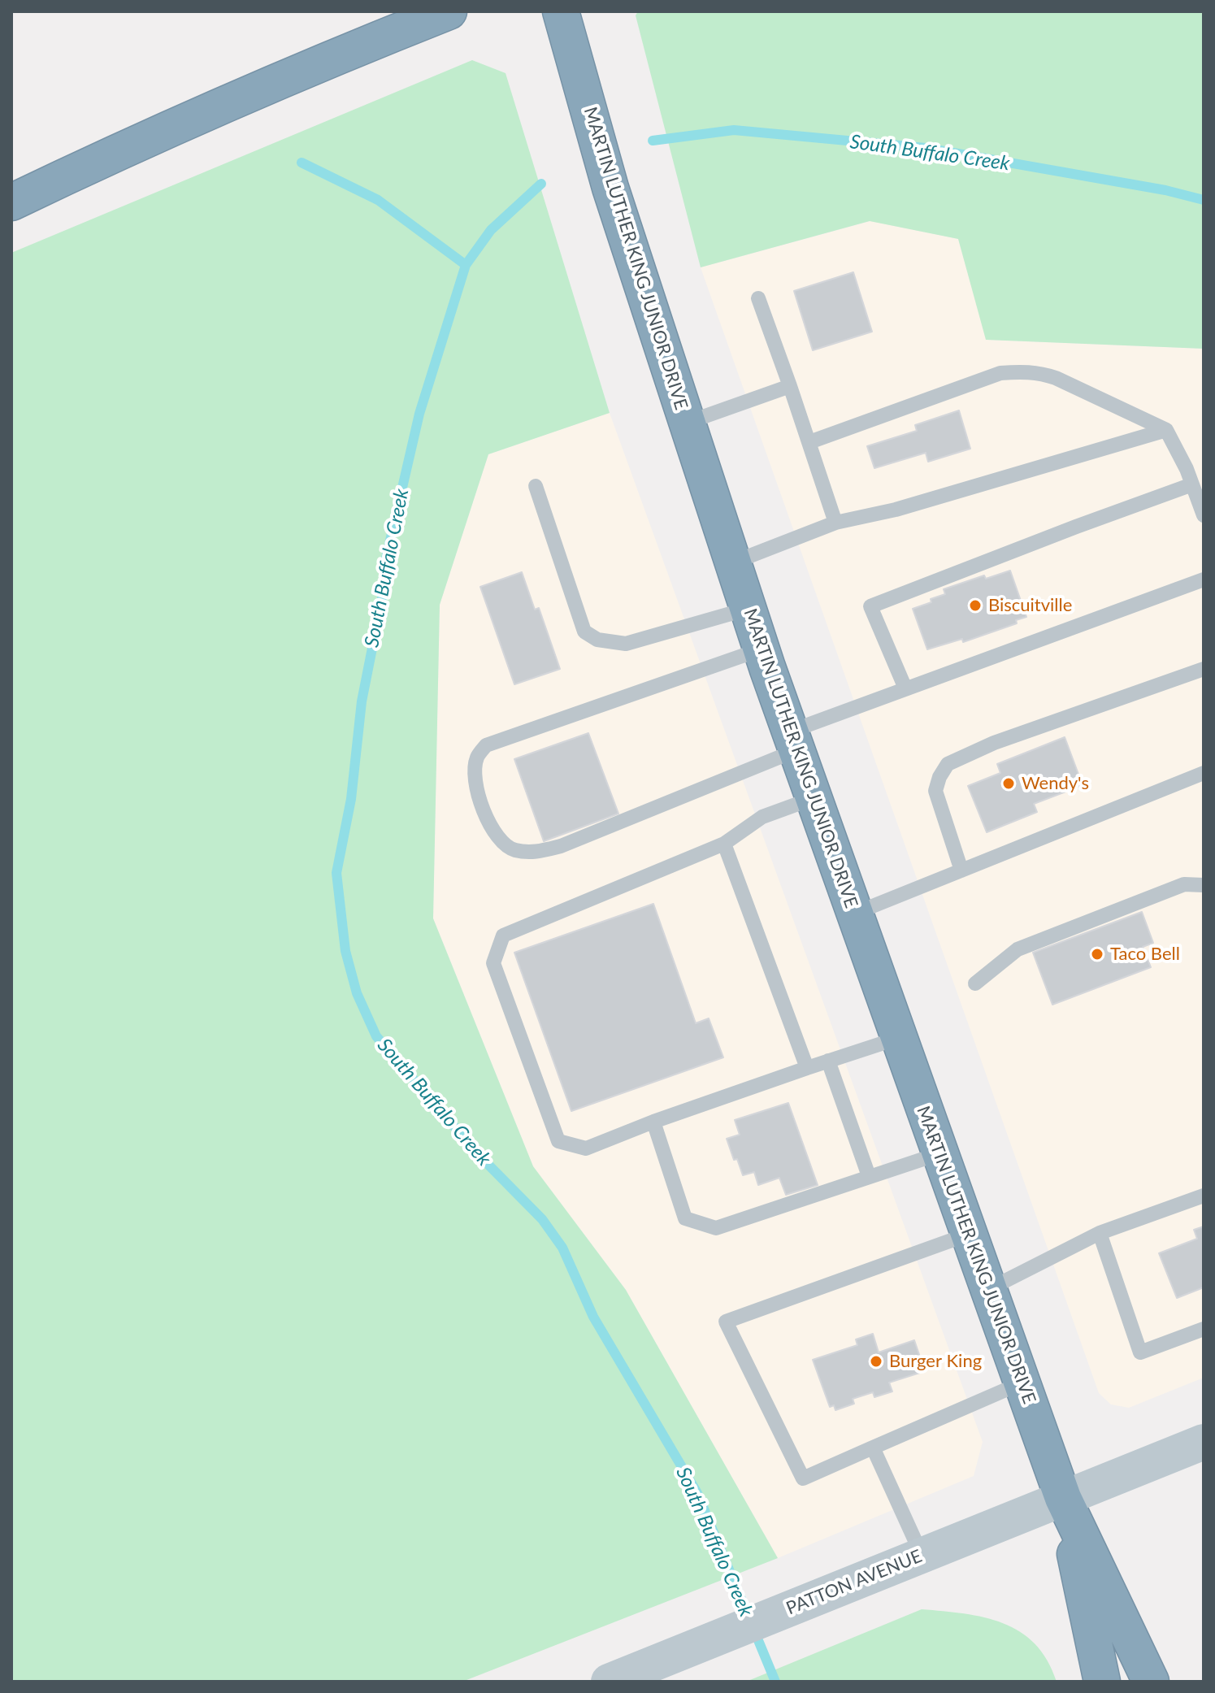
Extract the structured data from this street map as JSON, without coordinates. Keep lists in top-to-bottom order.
{
  "streets": {
    "highway": ["MARTIN LUTHER KING JUNIOR DRIVE"],
    "street": ["PATTON AVENUE"]
  },
  "crossings": [
    ["MARTIN LUTHER KING JUNIOR DRIVE", "PATTON AVENUE"]
  ],
  "water": ["South Buffalo Creek"],
  "places": [
    "Biscuitville",
    "Wendy's",
    "Taco Bell",
    "Burger King"
  ]
}
